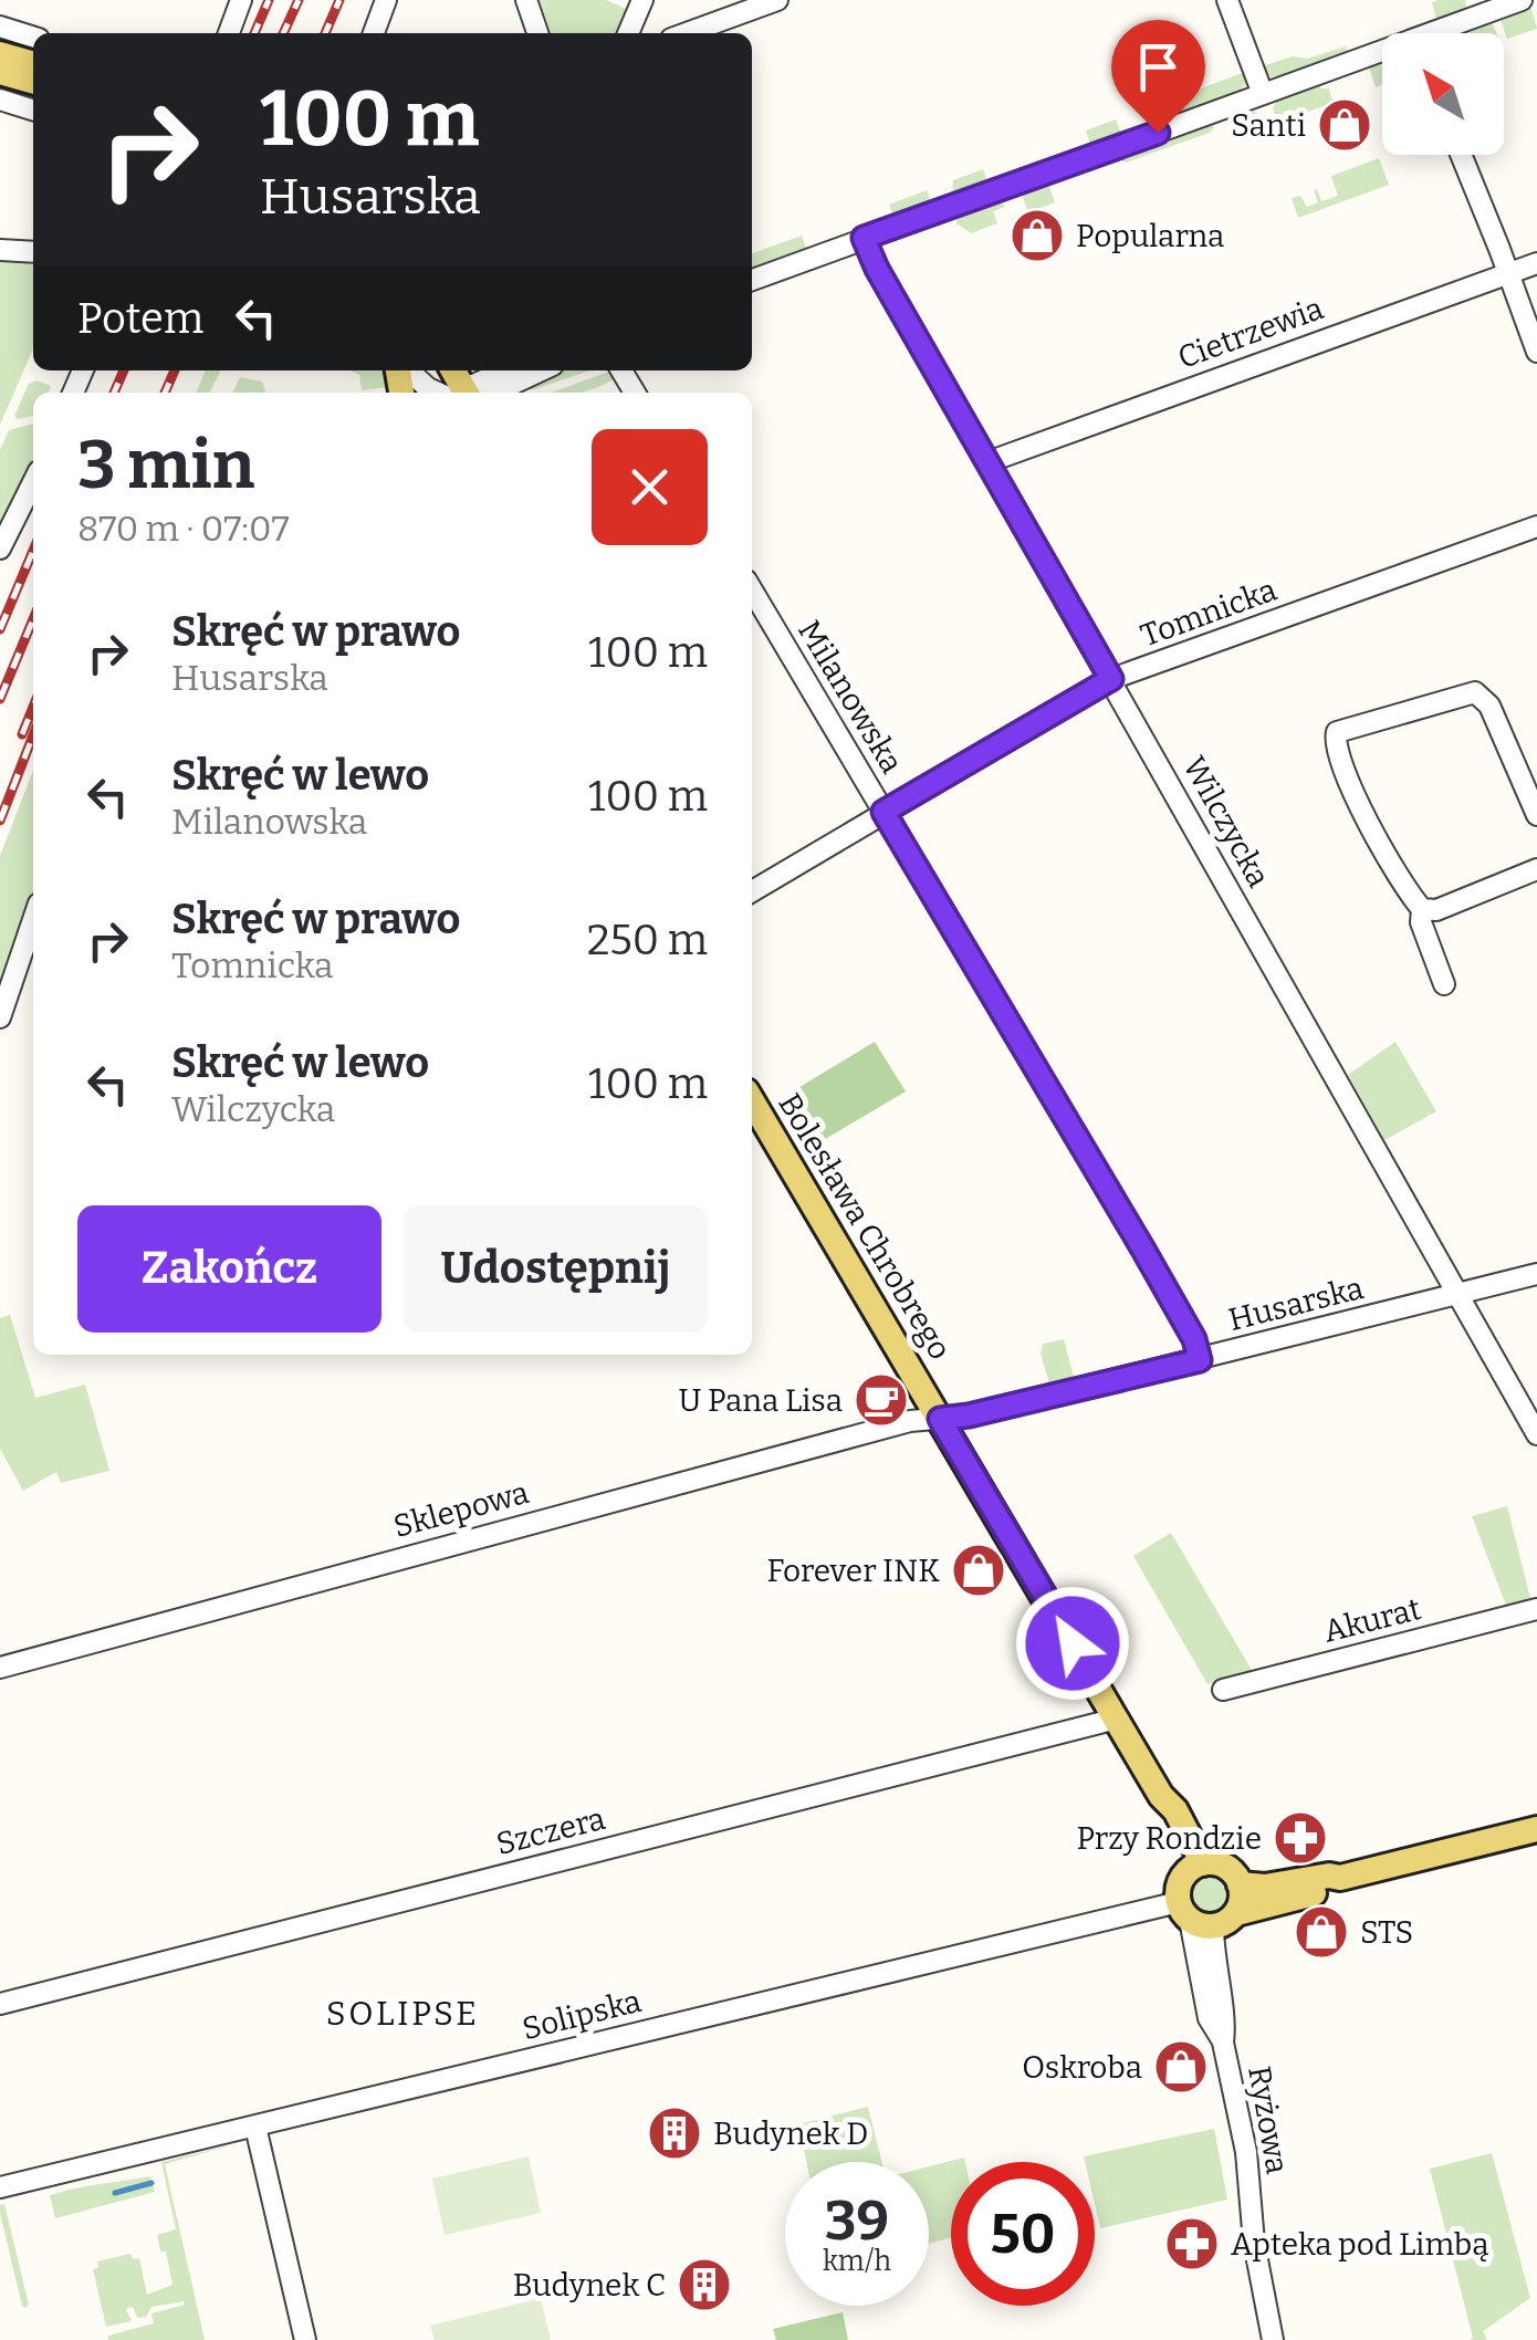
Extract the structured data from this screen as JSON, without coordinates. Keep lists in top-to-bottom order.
{
  "streets": {
    "main road": ["Bolesława Chrobrego"],
    "street": [
      "Cietrzewia",
      "Tomnicka",
      "Milanowska",
      "Wilczycka",
      "Husarska",
      "Sklepowa",
      "Akurat",
      "Szczera",
      "Solipska",
      "Ryżowa"
    ]
  },
  "crossings": [
    ["Cietrzewia", "Wilczycka"],
    ["Tomnicka", "Milanowska"],
    ["Tomnicka", "Wilczycka"],
    ["Milanowska", "Husarska"],
    ["Wilczycka", "Husarska"],
    ["Bolesława Chrobrego", "Husarska"],
    ["Bolesława Chrobrego", "Sklepowa"],
    ["Bolesława Chrobrego", "Szczera"],
    ["Bolesława Chrobrego", "Solipska"],
    ["Bolesława Chrobrego", "Ryżowa"],
    ["Husarska", "Sklepowa"],
    ["Solipska", "Ryżowa"]
  ],
  "districts": ["SOLIPSE"],
  "places": {
    "shop": [
      "Santi",
      "Popularna",
      "Forever INK",
      "STS",
      "Oskroba"
    ],
    "cafe": ["U Pana Lisa"],
    "pharmacy": ["Przy Rondzie", "Apteka pod Limbą"],
    "building": ["Budynek D", "Budynek C"]
  },
  "north": "top left",
  "page": {
    "turn": ["100 m", "Husarska"],
    "then": "Potem",
    "heading": ["3 min", "870 m · 07:07"],
    "list": [
      {
        "name": "Skręć w prawo",
        "note": "Husarska",
        "value": "100 m"
      },
      {
        "name": "Skręć w lewo",
        "note": "Milanowska",
        "value": "100 m"
      },
      {
        "name": "Skręć w prawo",
        "note": "Tomnicka",
        "value": "250 m"
      },
      {
        "name": "Skręć w lewo",
        "note": "Wilczycka",
        "value": "100 m"
      }
    ],
    "buttons": ["Zakończ", "Udostępnij"],
    "speed": "39 km/h",
    "limit": "50"
  }
}
